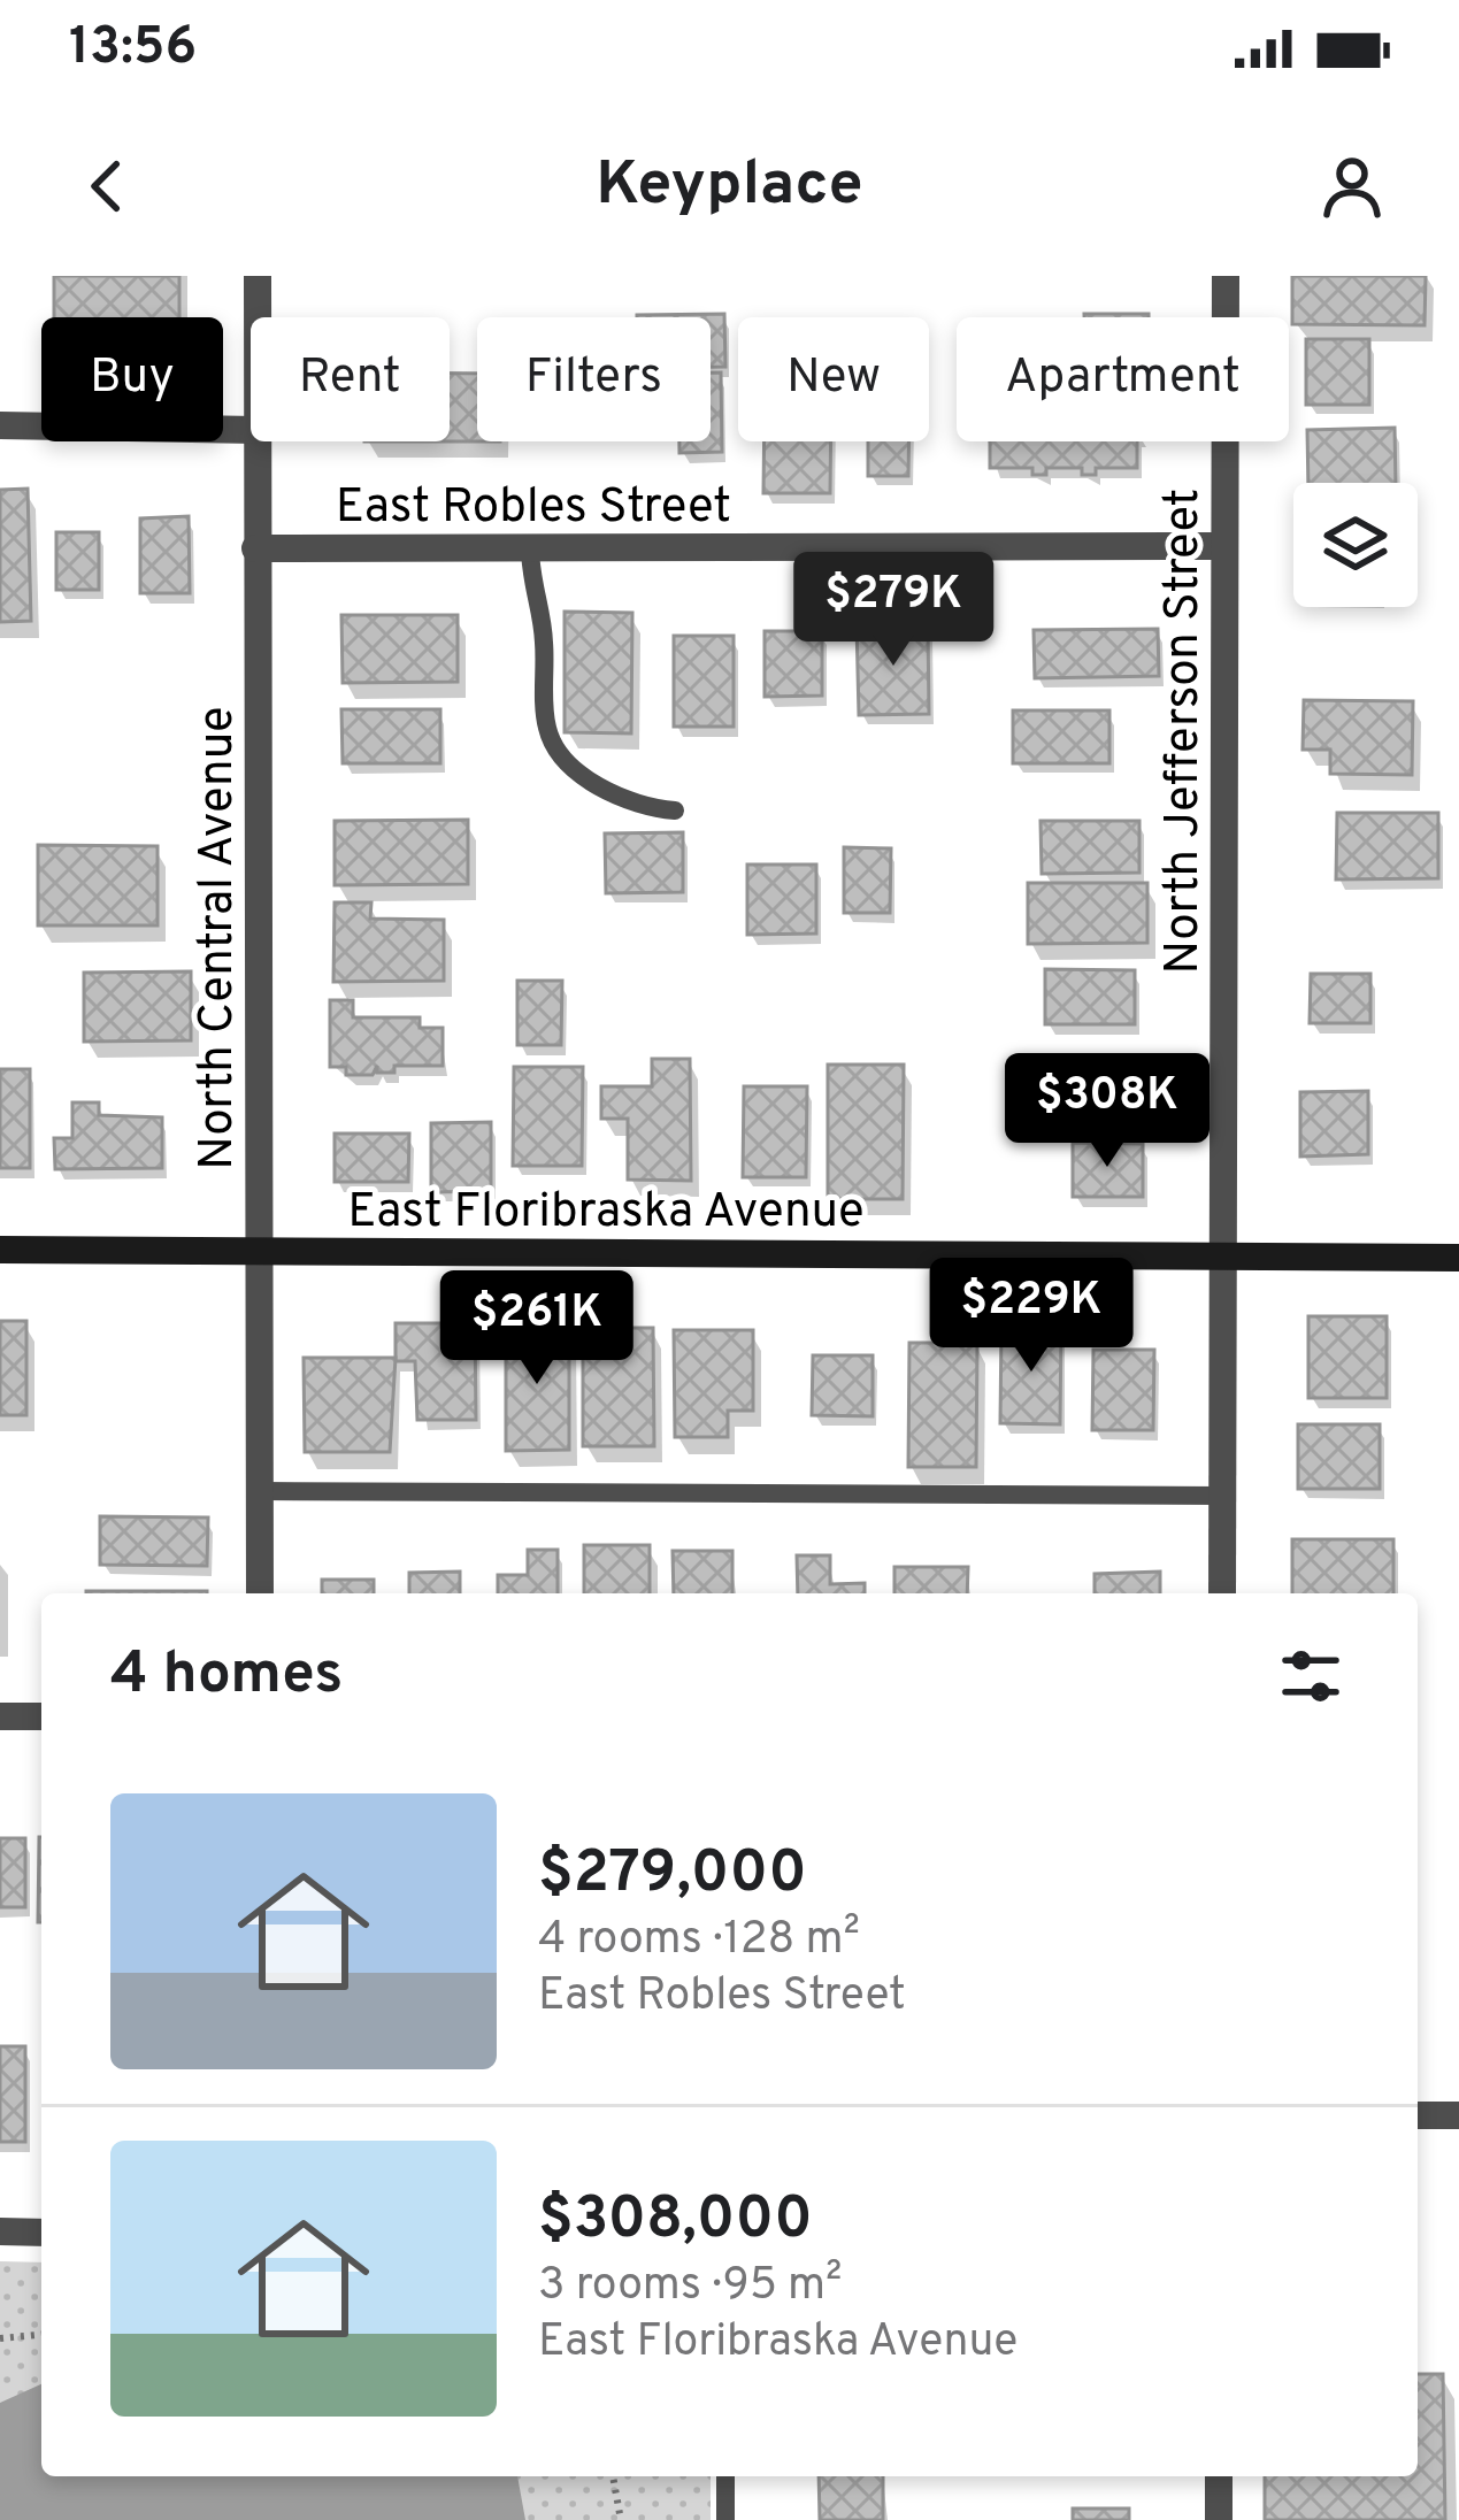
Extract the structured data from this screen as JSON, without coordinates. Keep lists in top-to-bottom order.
{
  "streets": {
    "street": [
      "East Robles Street",
      "North Jefferson Street",
      "North Central Avenue",
      "East Floribraska Avenue"
    ]
  },
  "crossings": [
    ["East Robles Street", "North Jefferson Street"],
    ["East Robles Street", "North Central Avenue"],
    ["North Jefferson Street", "East Floribraska Avenue"],
    ["North Central Avenue", "East Floribraska Avenue"]
  ],
  "page": {
    "status": "13:56",
    "header": "Keyplace",
    "chip": [
      "Buy",
      "Rent",
      "Filters",
      "New",
      "Apartment"
    ],
    "price": [
      "$279K",
      "$308K",
      "$229K",
      "$261K"
    ],
    "heading": "4 homes",
    "list": [
      {
        "name": "$279,000",
        "note": "4 rooms · 128 m² · East Robles Street"
      },
      {
        "name": "$308,000",
        "note": "3 rooms · 95 m² · East Floribraska Avenue"
      }
    ]
  }
}
